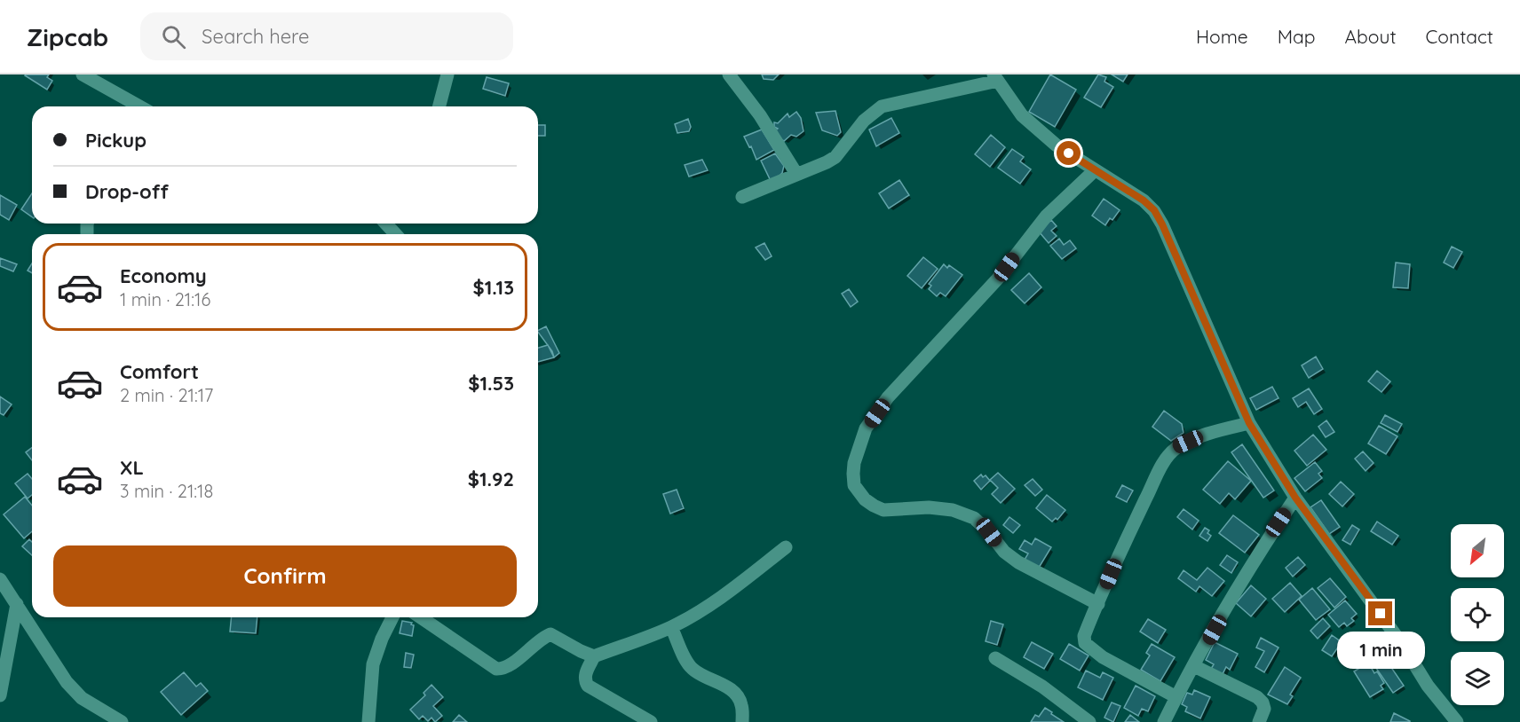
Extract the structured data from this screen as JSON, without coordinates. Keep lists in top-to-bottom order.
{
  "north": "bottom left",
  "page": {
    "header": "Zipcab",
    "search": "Search here",
    "nav": [
      "Home",
      "Map",
      "About",
      "Contact"
    ],
    "banner": ["Pickup", "Drop-off"],
    "list": [
      {
        "name": "Economy",
        "note": "1 min · 21:16",
        "value": "$1.13"
      },
      {
        "name": "Comfort",
        "note": "2 min · 21:17",
        "value": "$1.53"
      },
      {
        "name": "XL",
        "note": "3 min · 21:18",
        "value": "$1.92"
      }
    ],
    "buttons": "Confirm",
    "bubble": "1 min"
  }
}
